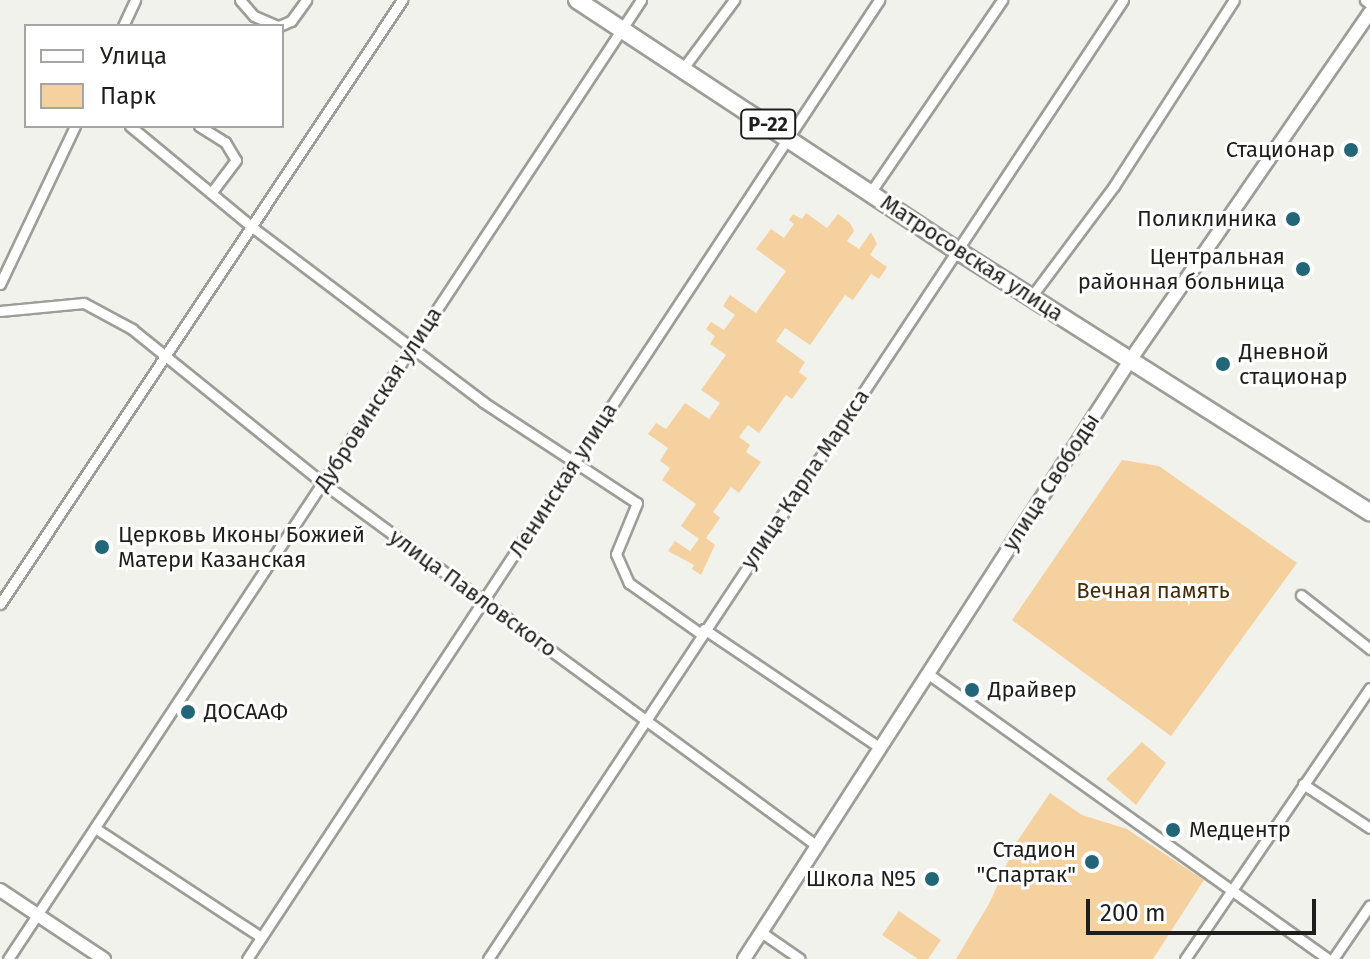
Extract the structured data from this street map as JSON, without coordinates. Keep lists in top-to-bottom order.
{
  "streets": {
    "highway": ["Р-22", "Матросовская улица"],
    "main road": ["улица Свободы"],
    "street": [
      "Дубровинская улица",
      "улица Карла Маркса",
      "Ленинская улица",
      "улица Павловского"
    ]
  },
  "crossings": [
    ["Матросовская улица", "Дубровинская улица"],
    ["Матросовская улица", "улица Карла Маркса"],
    ["Матросовская улица", "Ленинская улица"],
    ["Матросовская улица", "улица Свободы"],
    ["Дубровинская улица", "улица Павловского"],
    ["улица Карла Маркса", "улица Павловского"],
    ["Ленинская улица", "улица Павловского"],
    ["улица Свободы", "улица Павловского"]
  ],
  "parks": ["Вечная память"],
  "places": [
    "Стационар",
    "Поликлиника",
    "Центральная районная больница",
    "Дневной стационар",
    "Церковь Иконы Божией Матери Казанская",
    "Драйвер",
    "ДОСААФ",
    "Медцентр",
    "Стадион \"Спартак\"",
    "Школа №5"
  ],
  "legend": ["Улица", "Парк"],
  "scale_bar": "200 m"
}
